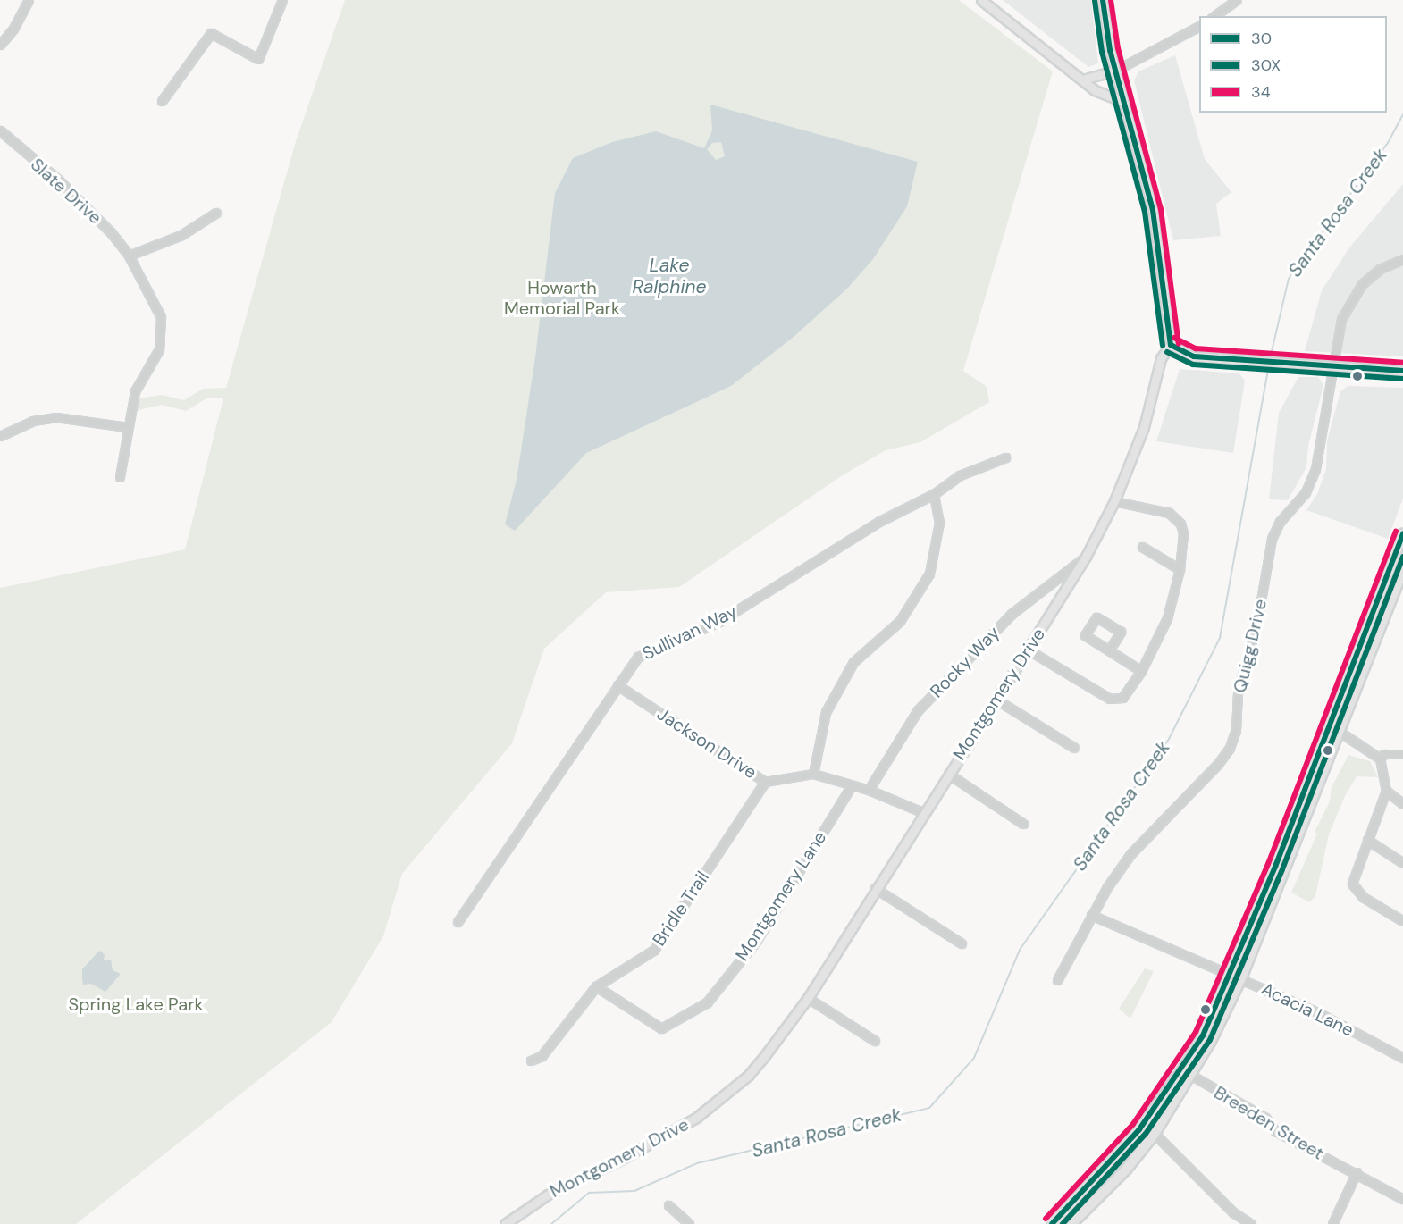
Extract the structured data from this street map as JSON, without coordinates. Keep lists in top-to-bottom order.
{
  "streets": {
    "street": [
      "Slate Drive",
      "Sullivan Way",
      "Quigg Drive",
      "Rocky Way",
      "Montgomery Drive",
      "Jackson Drive",
      "Montgomery Lane",
      "Bridle Trail",
      "Acacia Lane",
      "Breeden Street"
    ]
  },
  "crossings": [
    ["Sullivan Way", "Jackson Drive"],
    ["Quigg Drive", "Acacia Lane"],
    ["Rocky Way", "Montgomery Drive"],
    ["Rocky Way", "Jackson Drive"],
    ["Montgomery Drive", "Jackson Drive"],
    ["Jackson Drive", "Montgomery Lane"],
    ["Jackson Drive", "Bridle Trail"],
    ["Montgomery Lane", "Bridle Trail"]
  ],
  "water": ["Santa Rosa Creek", "Lake Ralphine"],
  "parks": ["Howarth Memorial Park", "Spring Lake Park"],
  "lines": ["transit line 30", "transit line 34", "transit line 30X"],
  "legend": ["30", "30X", "34"]
}
